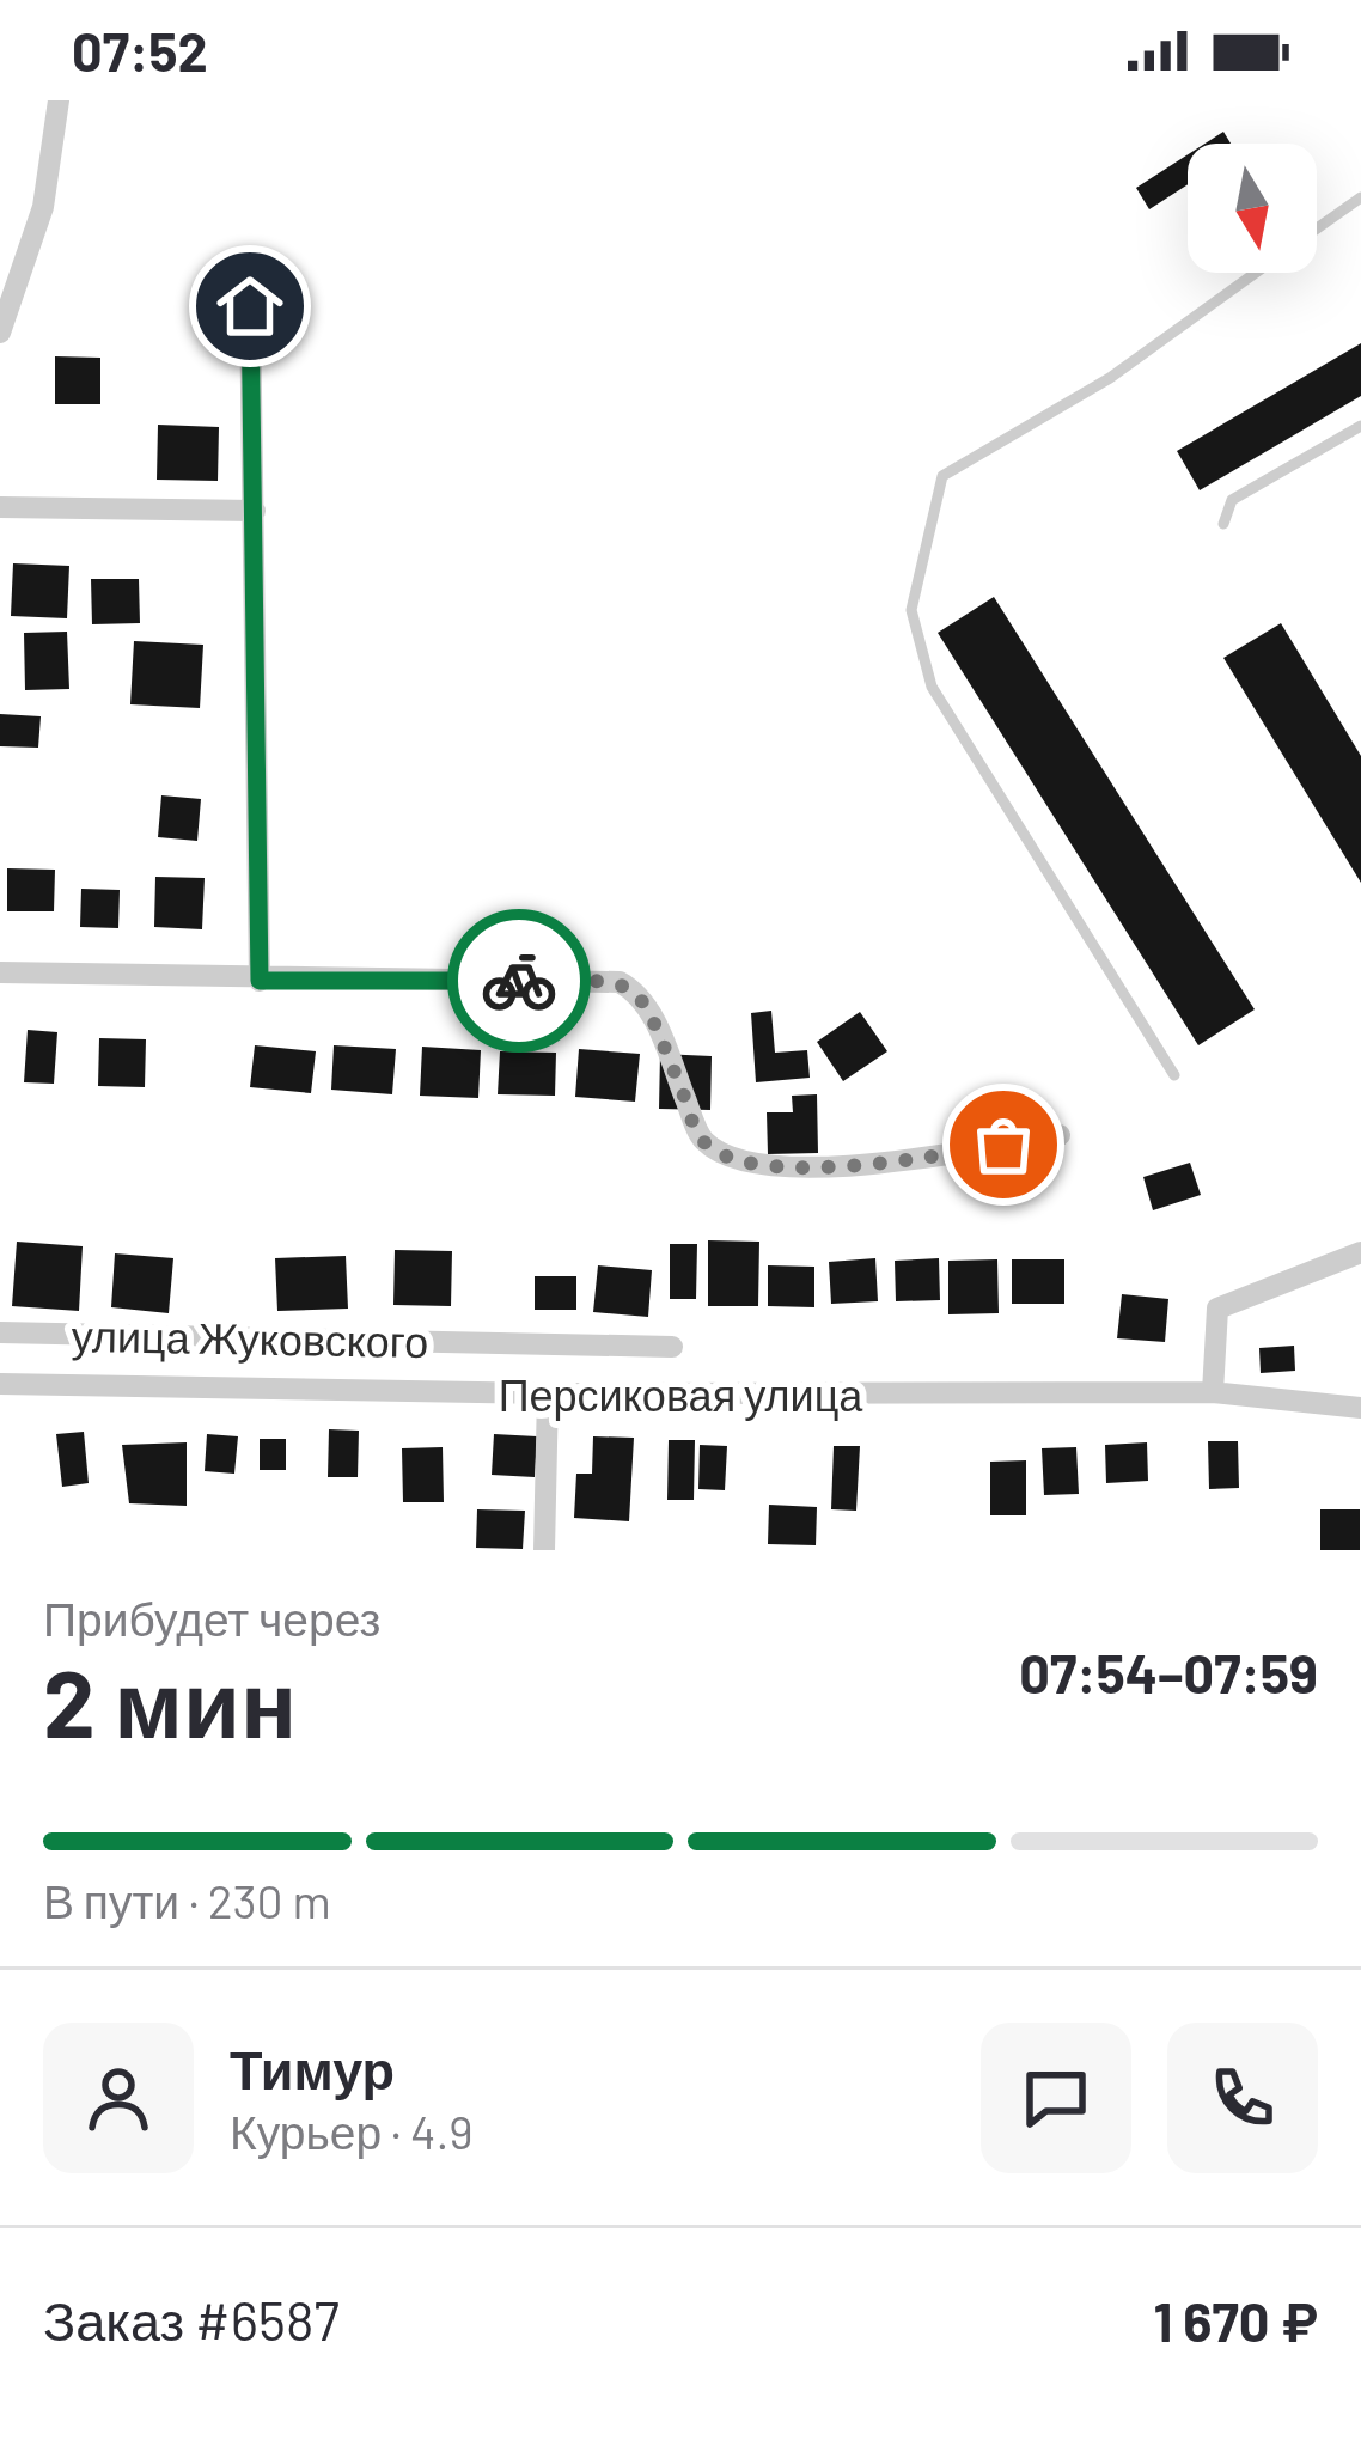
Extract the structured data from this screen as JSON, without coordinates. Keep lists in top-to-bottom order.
{
  "streets": {
    "street": ["улица Жуковского", "Персиковая улица"]
  },
  "north": "bottom",
  "page": {
    "status": "07:52",
    "heading": ["2 мин", "Прибудет через", "07:54–07:59"],
    "panel": [
      "Тимур",
      "Курьер · 4.9",
      "Заказ #6587",
      "1 670 ₽"
    ],
    "bar": "В пути · 230 m"
  }
}
